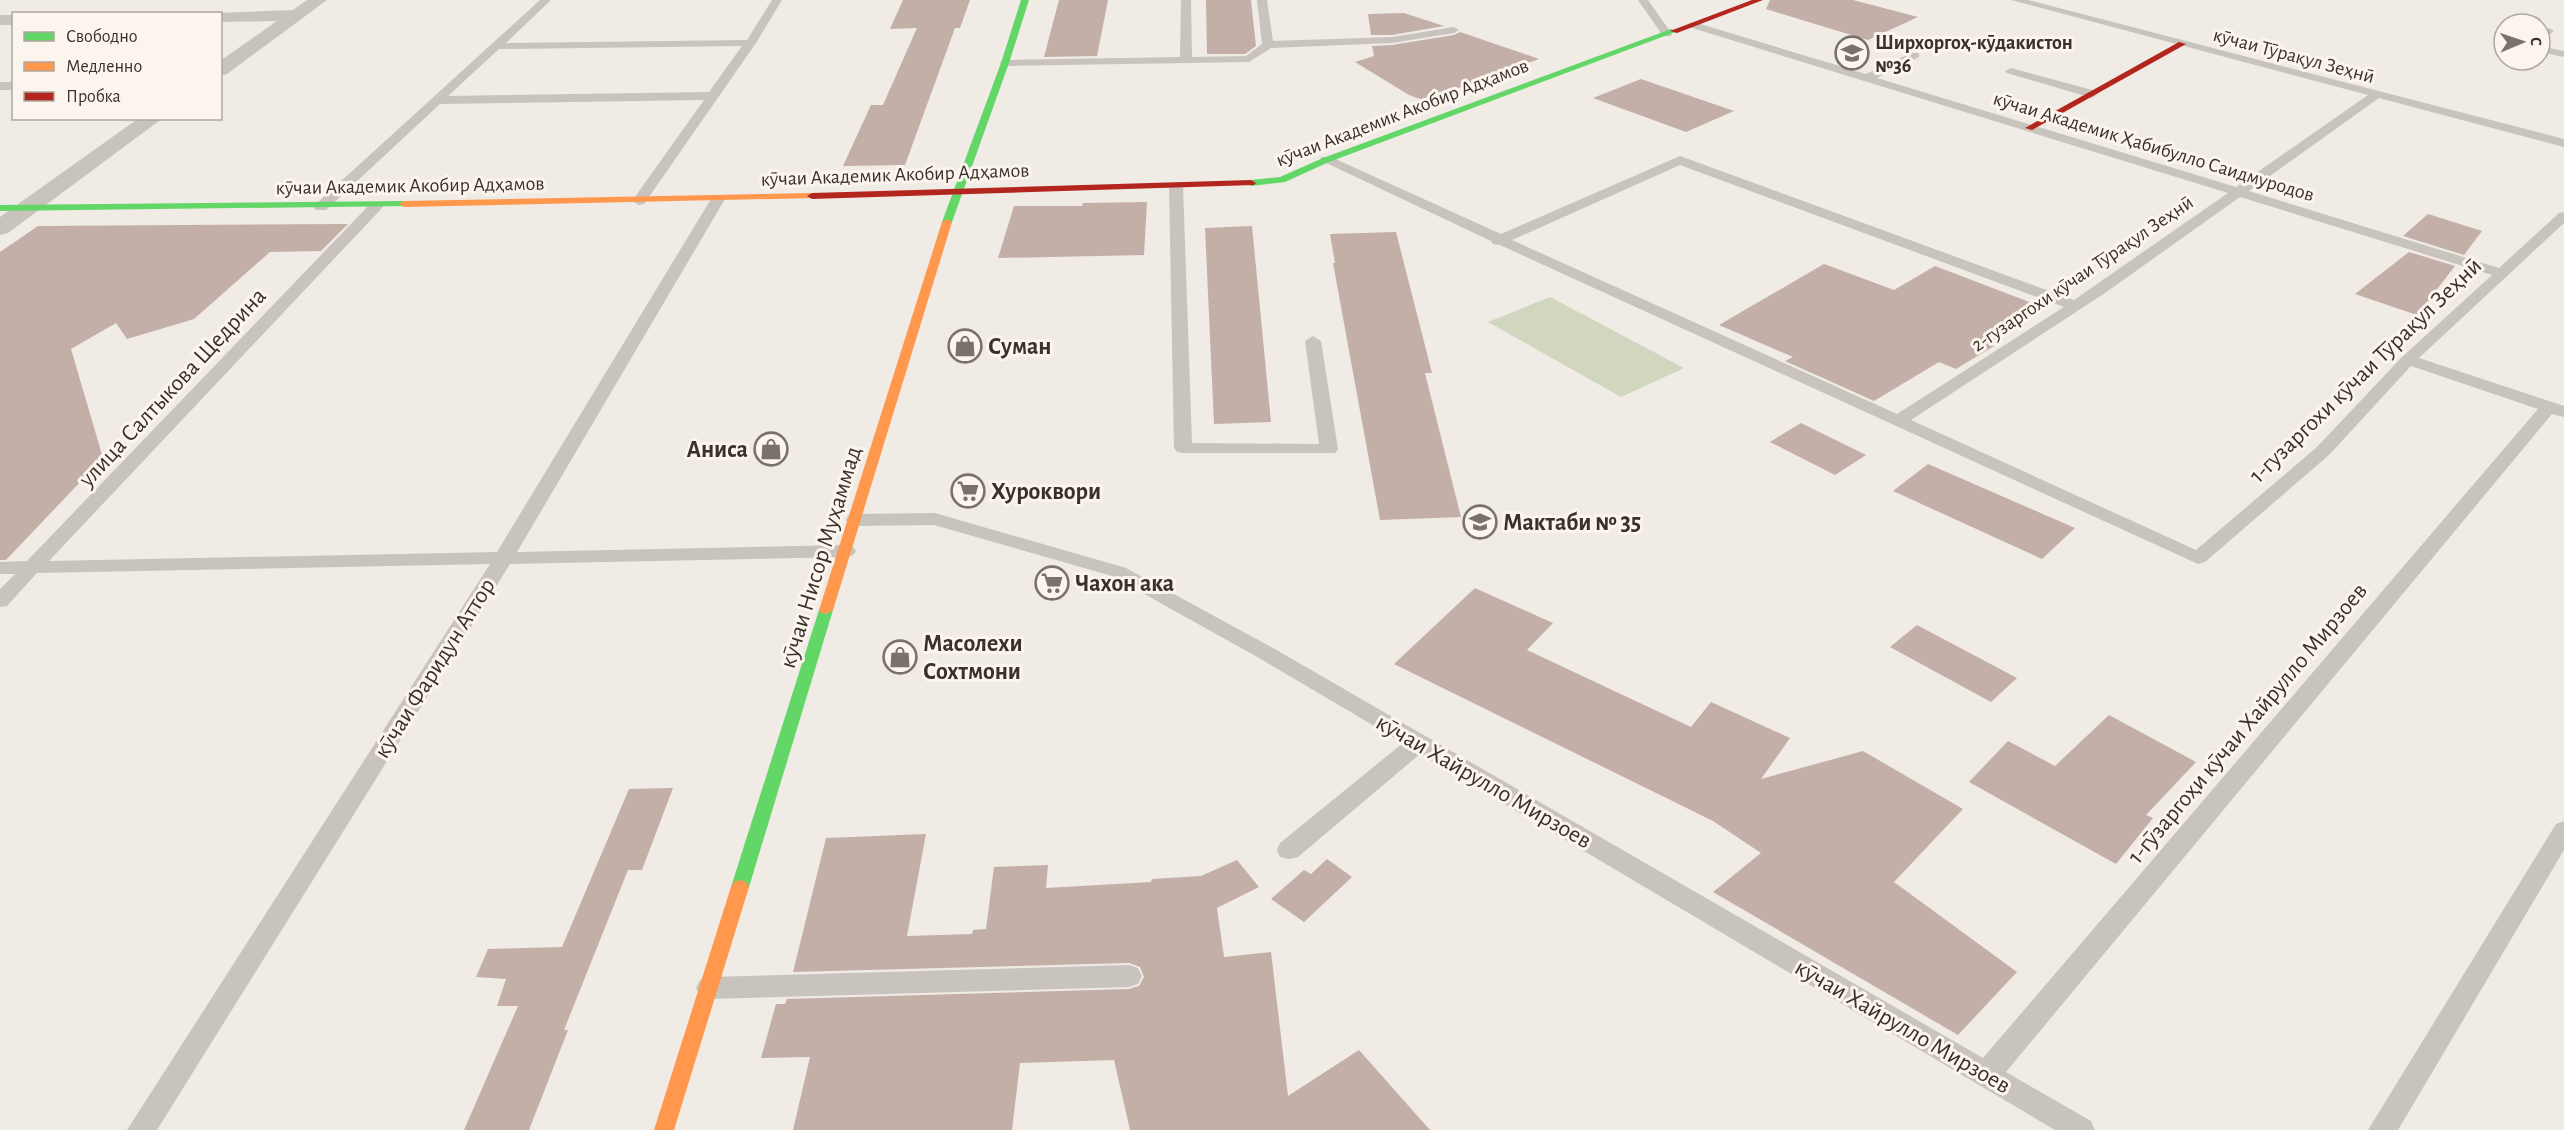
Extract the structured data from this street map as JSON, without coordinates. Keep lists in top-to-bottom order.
{
  "streets": {
    "street": ["кӯчаи Академик Акобир Адҳамов", "кӯчаи Нисор Муҳаммад"],
    "lane": [
      "кӯчаи Тӯрақул Зеҳнӣ",
      "кӯчаи Академик Ҳабибулло Саидмуродов",
      "2-гузаргохи кӯчаи Тӯрақул Зеҳнӣ",
      "1-гузаргохи кӯчаи Тӯрақул Зеҳнӣ",
      "улица Салтыкова Щедрина",
      "кӯчаи Фаридун Аттор",
      "1-гӯзаргоҳи кӯчаи Хайрулло Мирзоев",
      "кӯчаи Хайрулло Мирзоев"
    ]
  },
  "crossings": [
    ["кӯчаи Тӯрақул Зеҳнӣ", "2-гузаргохи кӯчаи Тӯрақул Зеҳнӣ"],
    ["кӯчаи Академик Акобир Адҳамов", "кӯчаи Академик Ҳабибулло Саидмуродов"],
    ["кӯчаи Академик Акобир Адҳамов", "улица Салтыкова Щедрина"],
    ["кӯчаи Академик Акобир Адҳамов", "кӯчаи Нисор Муҳаммад"],
    ["кӯчаи Академик Акобир Адҳамов", "кӯчаи Фаридун Аттор"],
    ["кӯчаи Академик Ҳабибулло Саидмуродов", "2-гузаргохи кӯчаи Тӯрақул Зеҳнӣ"],
    ["кӯчаи Академик Ҳабибулло Саидмуродов", "1-гузаргохи кӯчаи Тӯрақул Зеҳнӣ"],
    ["2-гузаргохи кӯчаи Тӯрақул Зеҳнӣ", "1-гузаргохи кӯчаи Тӯрақул Зеҳнӣ"],
    ["кӯчаи Нисор Муҳаммад", "кӯчаи Хайрулло Мирзоев"],
    ["1-гӯзаргоҳи кӯчаи Хайрулло Мирзоев", "кӯчаи Хайрулло Мирзоев"]
  ],
  "places": {
    "school or university": ["Ширхоргоҳ-кӯдакистон №36", "Мактаби № 35"],
    "shop": ["Суман", "Аниса", "Масолехи Сохтмони"],
    "supermarket": ["Хуроквори", "Чахон ака"]
  },
  "legend": ["Свободно", "Медленно", "Пробка"],
  "north": "right"
}
